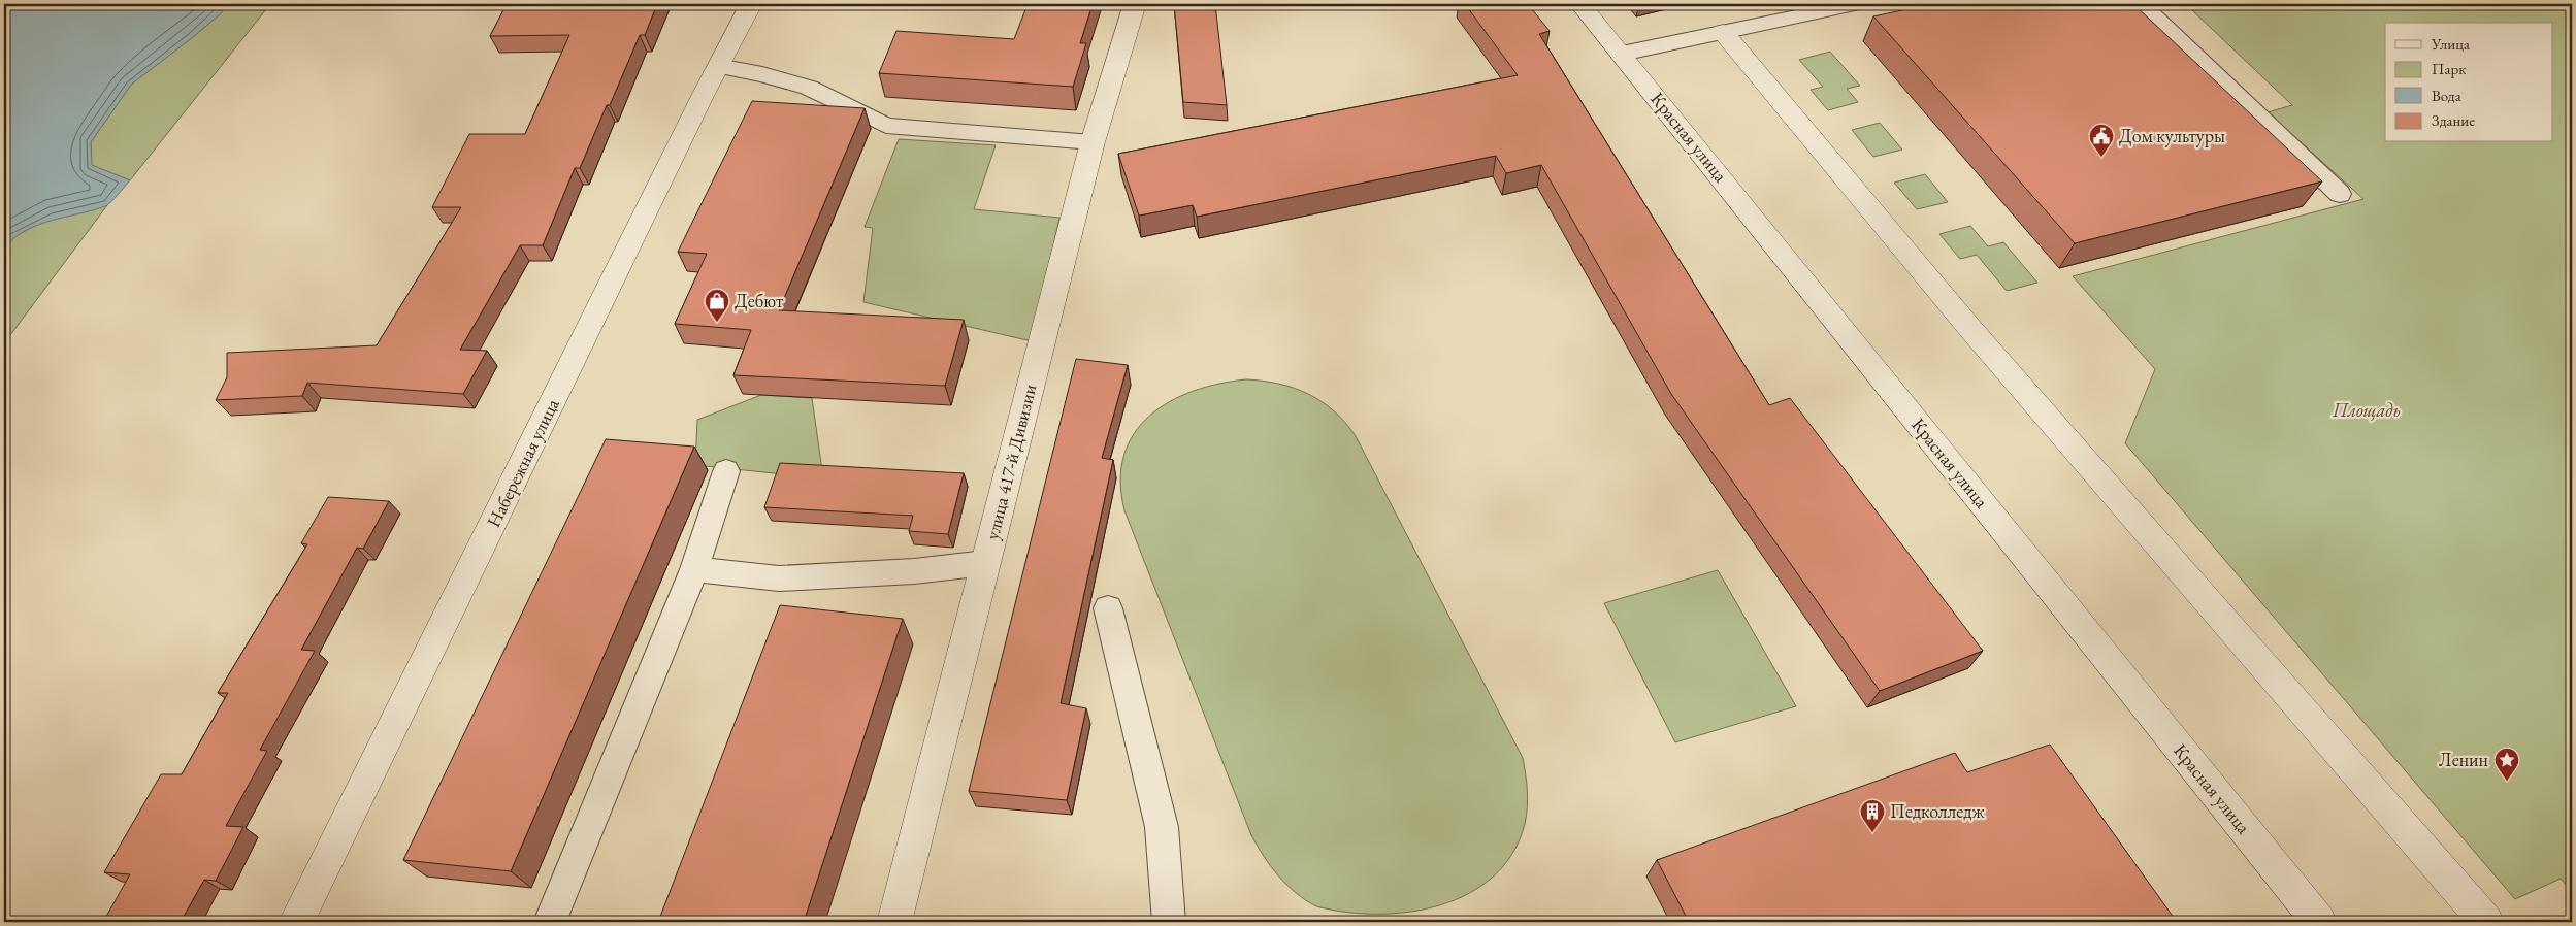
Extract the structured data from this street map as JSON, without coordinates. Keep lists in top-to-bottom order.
{
  "streets": {
    "street": ["Красная улица", "улица 417-й Дивизии", "Набережная улица"]
  },
  "parks": ["Площадь"],
  "places": {
    "public building": ["Дом культуры"],
    "shop": ["Дебют"],
    "place": ["Ленин"],
    "building": ["Педколледж"]
  },
  "legend": [
    "Улица",
    "Парк",
    "Вода",
    "Здание"
  ]
}
